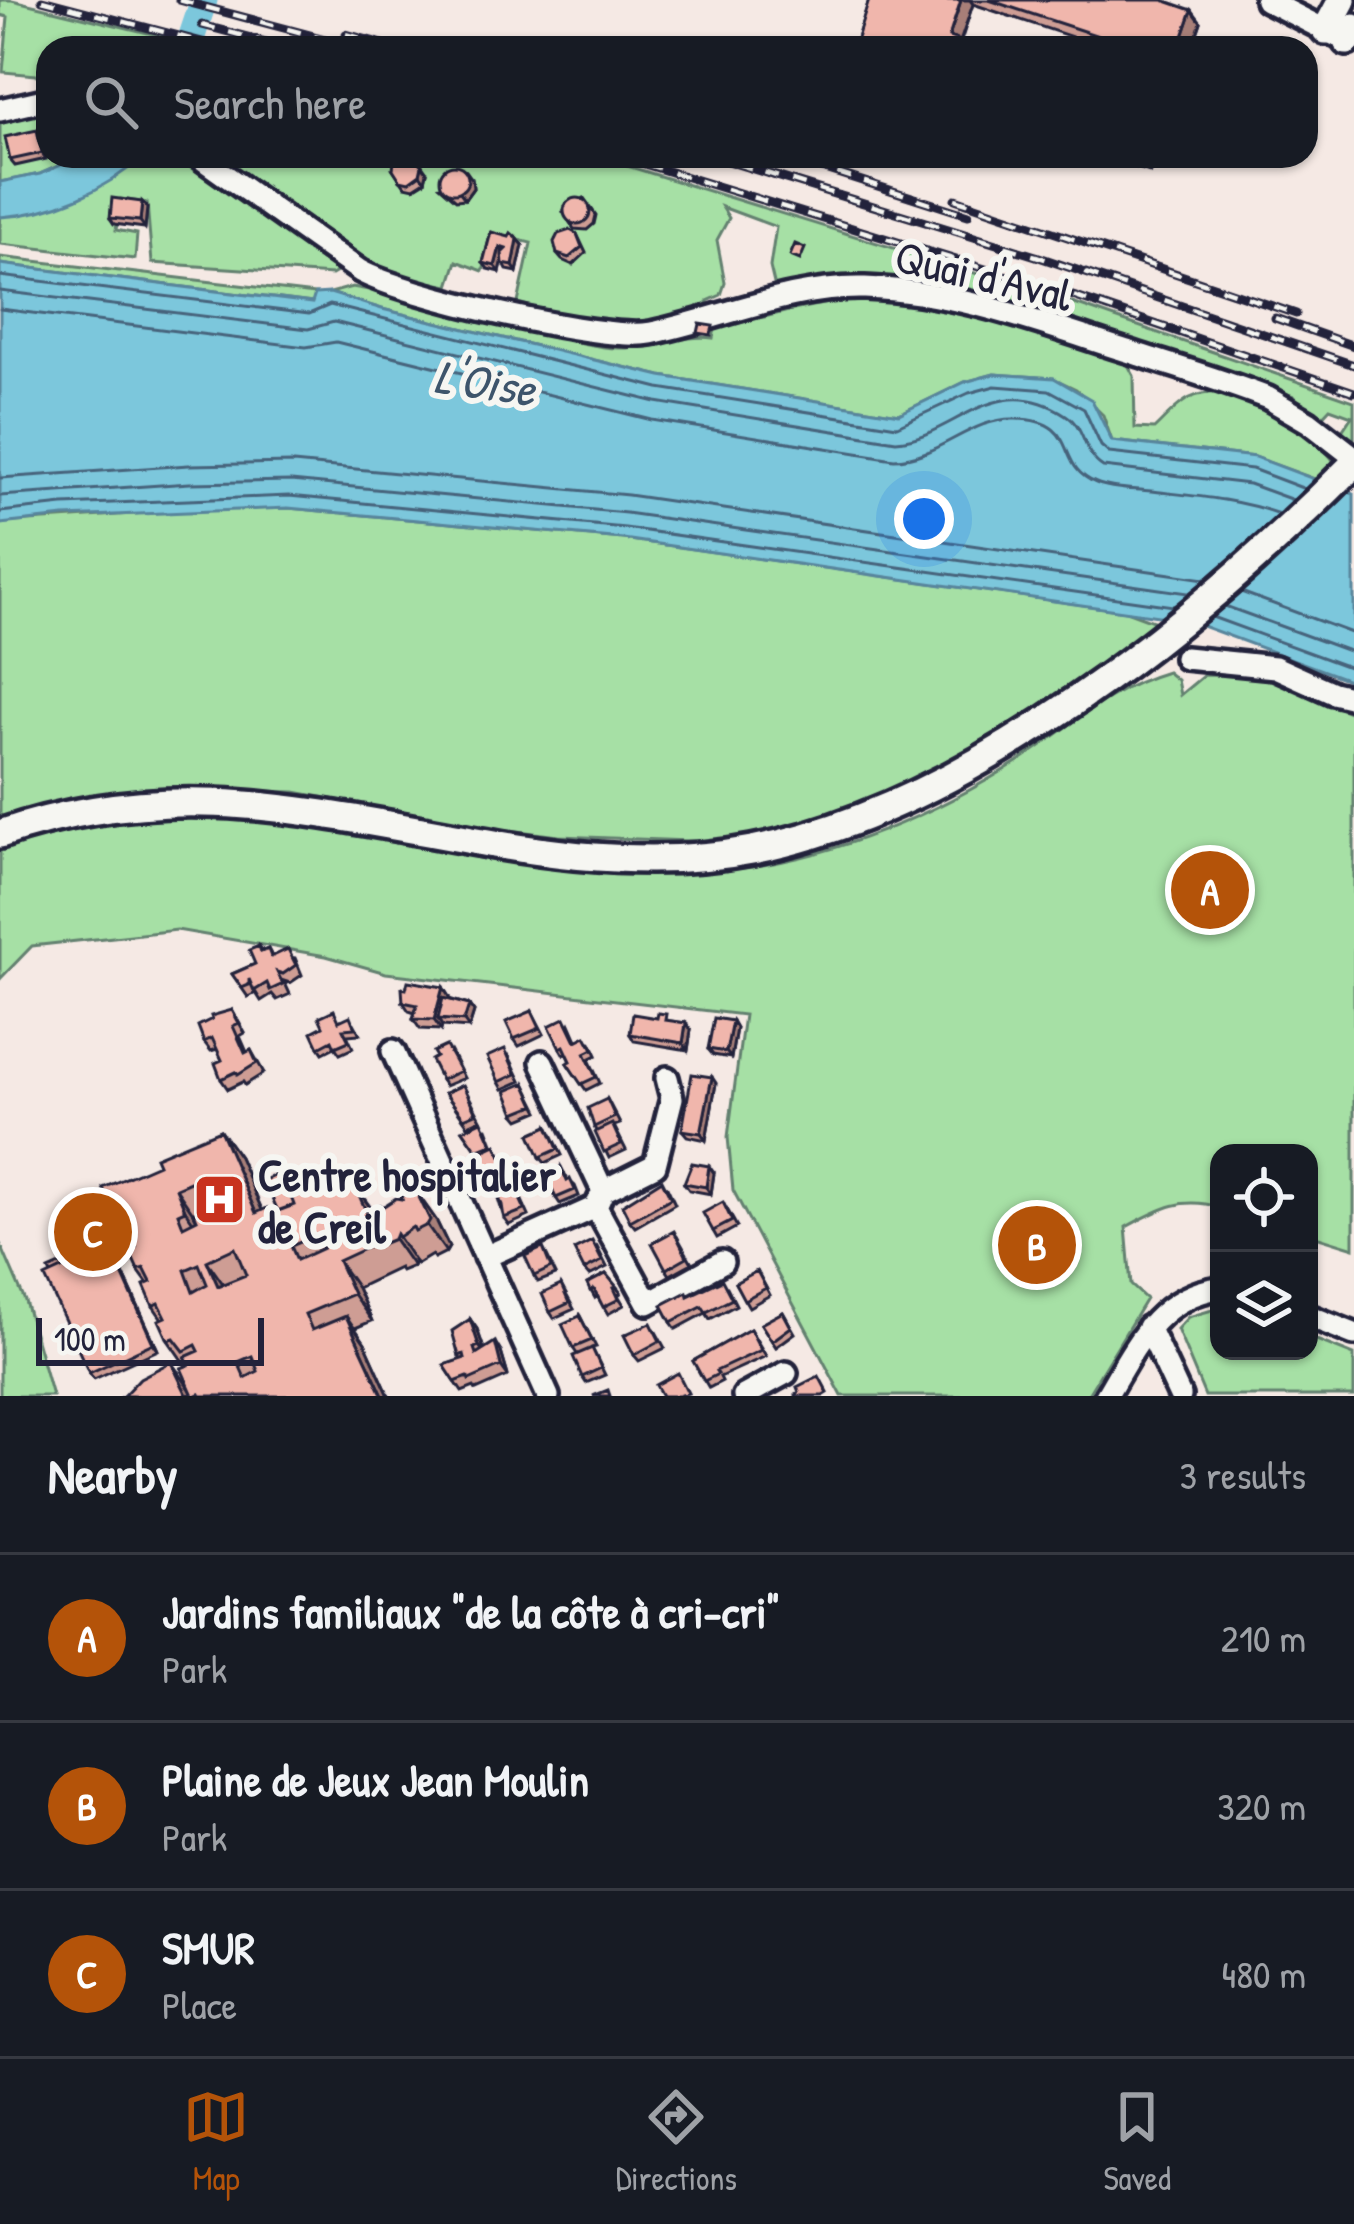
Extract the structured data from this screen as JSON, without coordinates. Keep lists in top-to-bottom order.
{
  "streets": {
    "street": ["Quai d'Aval"]
  },
  "water": ["L'Oise"],
  "places": {
    "hospital": ["Centre hospitalier de Creil"]
  },
  "scale_bar": "100 m",
  "page": {
    "search": "Search here",
    "pins": ["A", "C", "B"],
    "scale": "100 m",
    "heading": ["Nearby", "3 results"],
    "list": [
      {
        "mark": "A",
        "name": "Jardins familiaux \"de la côte à cri-cri\"",
        "note": "Park",
        "value": "210 m"
      },
      {
        "mark": "B",
        "name": "Plaine de Jeux Jean Moulin",
        "note": "Park",
        "value": "320 m"
      },
      {
        "mark": "C",
        "name": "SMUR",
        "note": "Place",
        "value": "480 m"
      }
    ],
    "nav": ["Map", "Directions", "Saved"]
  }
}
